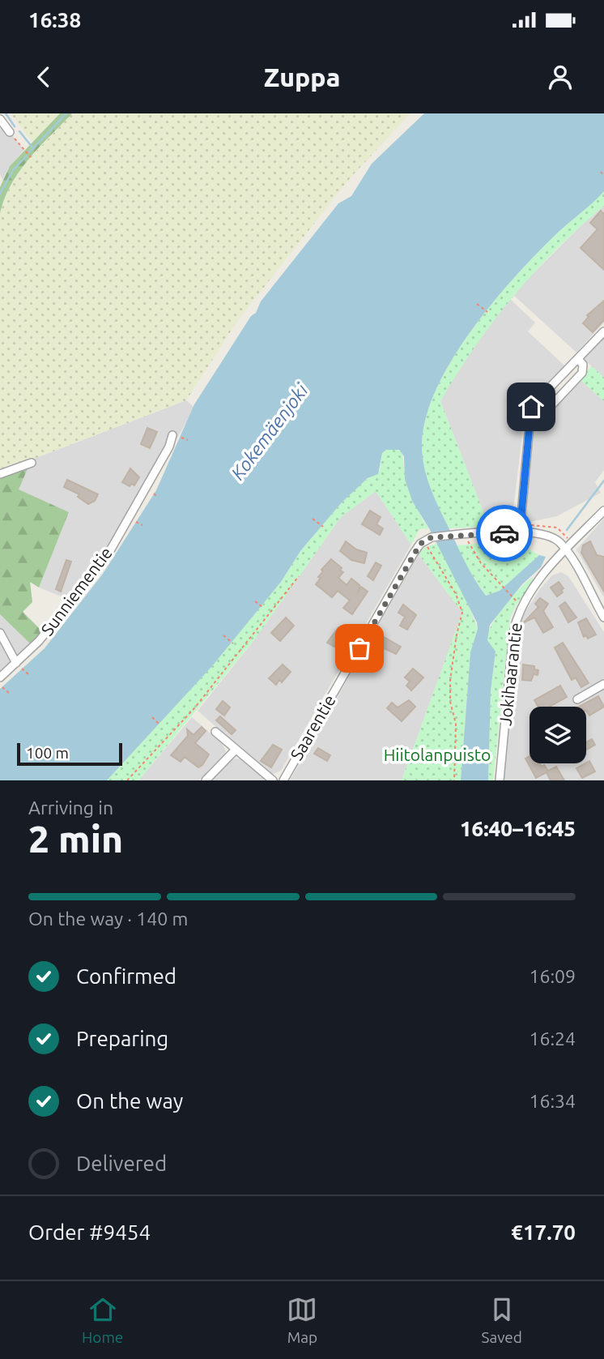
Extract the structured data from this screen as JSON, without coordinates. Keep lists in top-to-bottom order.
{
  "streets": {
    "street": ["Sunniementie", "Jokihaarantie", "Saarentie"]
  },
  "water": ["Kokemäenjoki"],
  "parks": ["Hiitolanpuisto"],
  "scale_bar": "100 m",
  "page": {
    "status": "16:38",
    "header": "Zuppa",
    "scale": "100 m",
    "heading": ["2 min", "Arriving in", "16:40–16:45"],
    "panel": ["Order #9454", "€17.70"],
    "bar": "On the way · 140 m",
    "list": [
      ["Confirmed", "16:09"],
      ["Preparing", "16:24"],
      ["On the way", "16:34"],
      "Delivered"
    ],
    "tabs": ["Home", "Map", "Saved"]
  }
}
